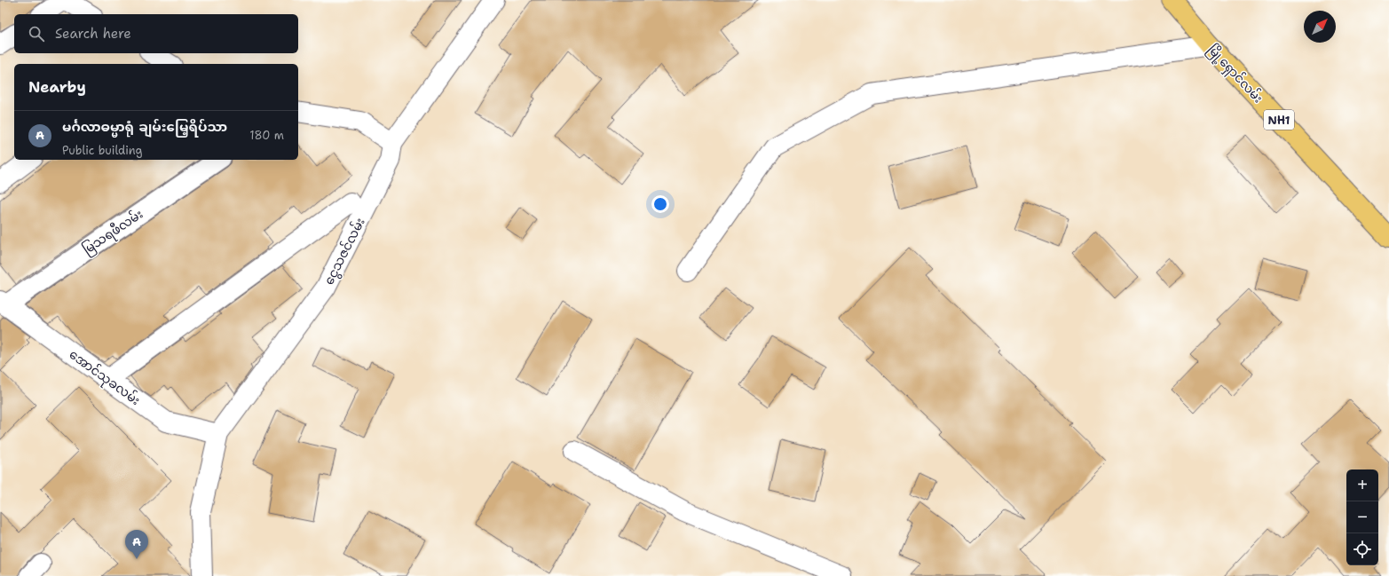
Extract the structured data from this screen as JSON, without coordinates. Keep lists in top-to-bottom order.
{
  "streets": {
    "highway": ["မြို့ရှောင်လမ်း", "NH1"],
    "street": ["မြသရဖီလမ်း", "ငွေသဇင်လမ်း", "အောင်သုခလမ်း"]
  },
  "crossings": [
    ["မြသရဖီလမ်း", "အောင်သုခလမ်း"],
    ["ငွေသဇင်လမ်း", "အောင်သုခလမ်း"]
  ],
  "north": "top right",
  "page": {
    "search": "Search here",
    "heading": "Nearby",
    "list": [
      {
        "mark": "A",
        "name": "မင်္ဂလာဓမ္မာရုံ ချမ်းမြေ့ရိပ်သာ",
        "note": "Public building",
        "value": "180 m"
      }
    ],
    "map_buttons": ["+", "−"],
    "pins": "A"
  }
}
